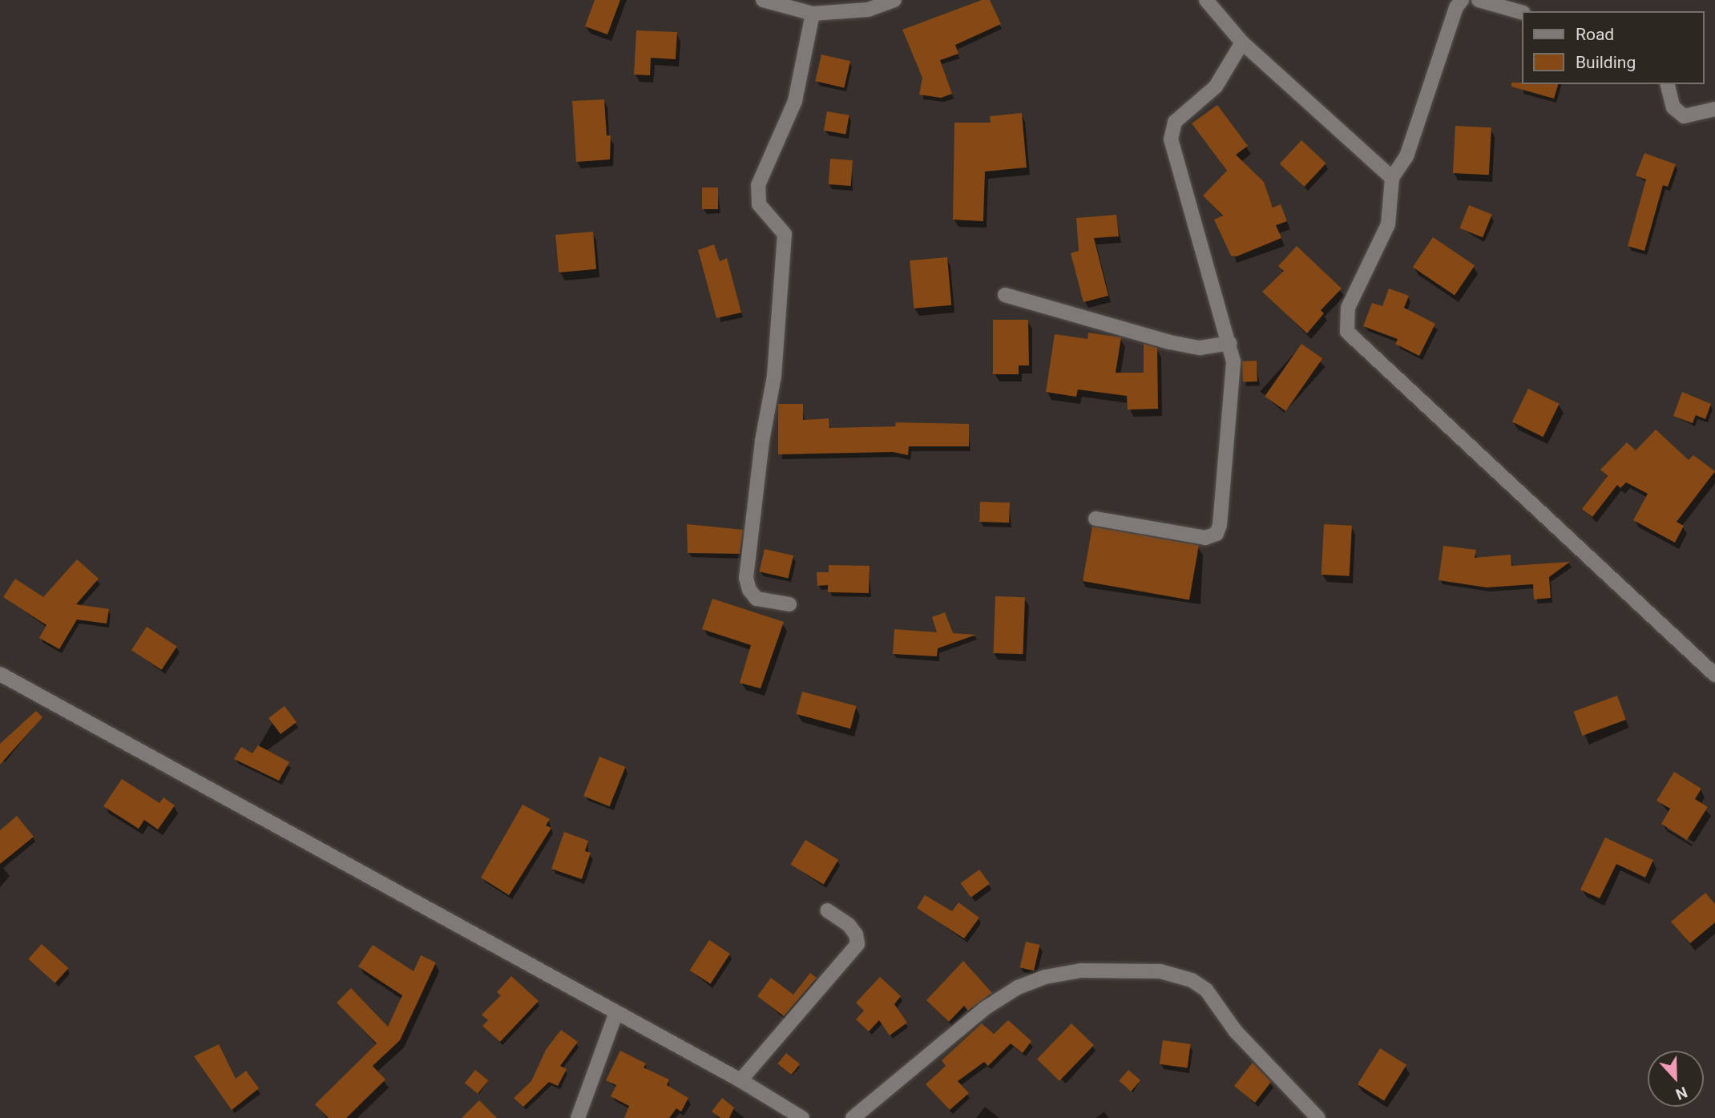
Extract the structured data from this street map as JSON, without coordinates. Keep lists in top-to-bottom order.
{
  "legend": ["Road", "Building"],
  "north": "bottom"
}
